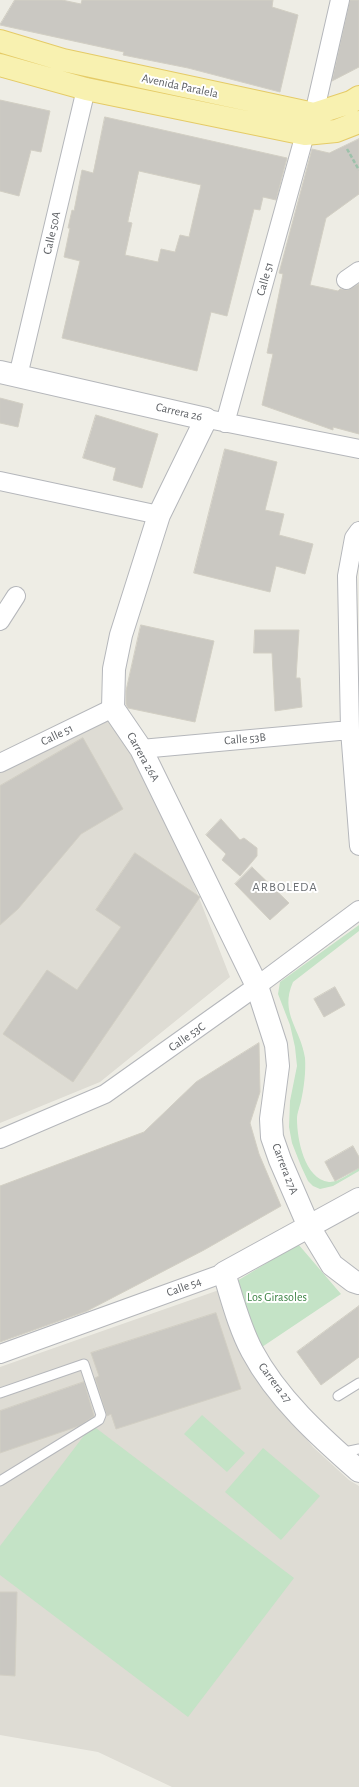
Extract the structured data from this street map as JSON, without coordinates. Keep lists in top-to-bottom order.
{
  "streets": {
    "main road": ["Avenida Paralela"],
    "street": [
      "Calle 50A",
      "Calle 51",
      "Carrera 26",
      "Calle 53B",
      "Carrera 26A",
      "Calle 53C",
      "Carrera 27A",
      "Calle 54",
      "Carrera 27"
    ]
  },
  "crossings": [
    ["Avenida Paralela", "Calle 50A"],
    ["Avenida Paralela", "Calle 51"],
    ["Calle 50A", "Carrera 26"],
    ["Calle 51", "Carrera 26"],
    ["Calle 51", "Carrera 26A"],
    ["Calle 53B", "Carrera 26A"],
    ["Carrera 26A", "Calle 53C"],
    ["Carrera 26A", "Carrera 27A"],
    ["Calle 53C", "Carrera 27A"],
    ["Carrera 27A", "Calle 54"],
    ["Calle 54", "Carrera 27"]
  ],
  "districts": ["ARBOLEDA"],
  "parks": ["Los Girasoles"]
}
